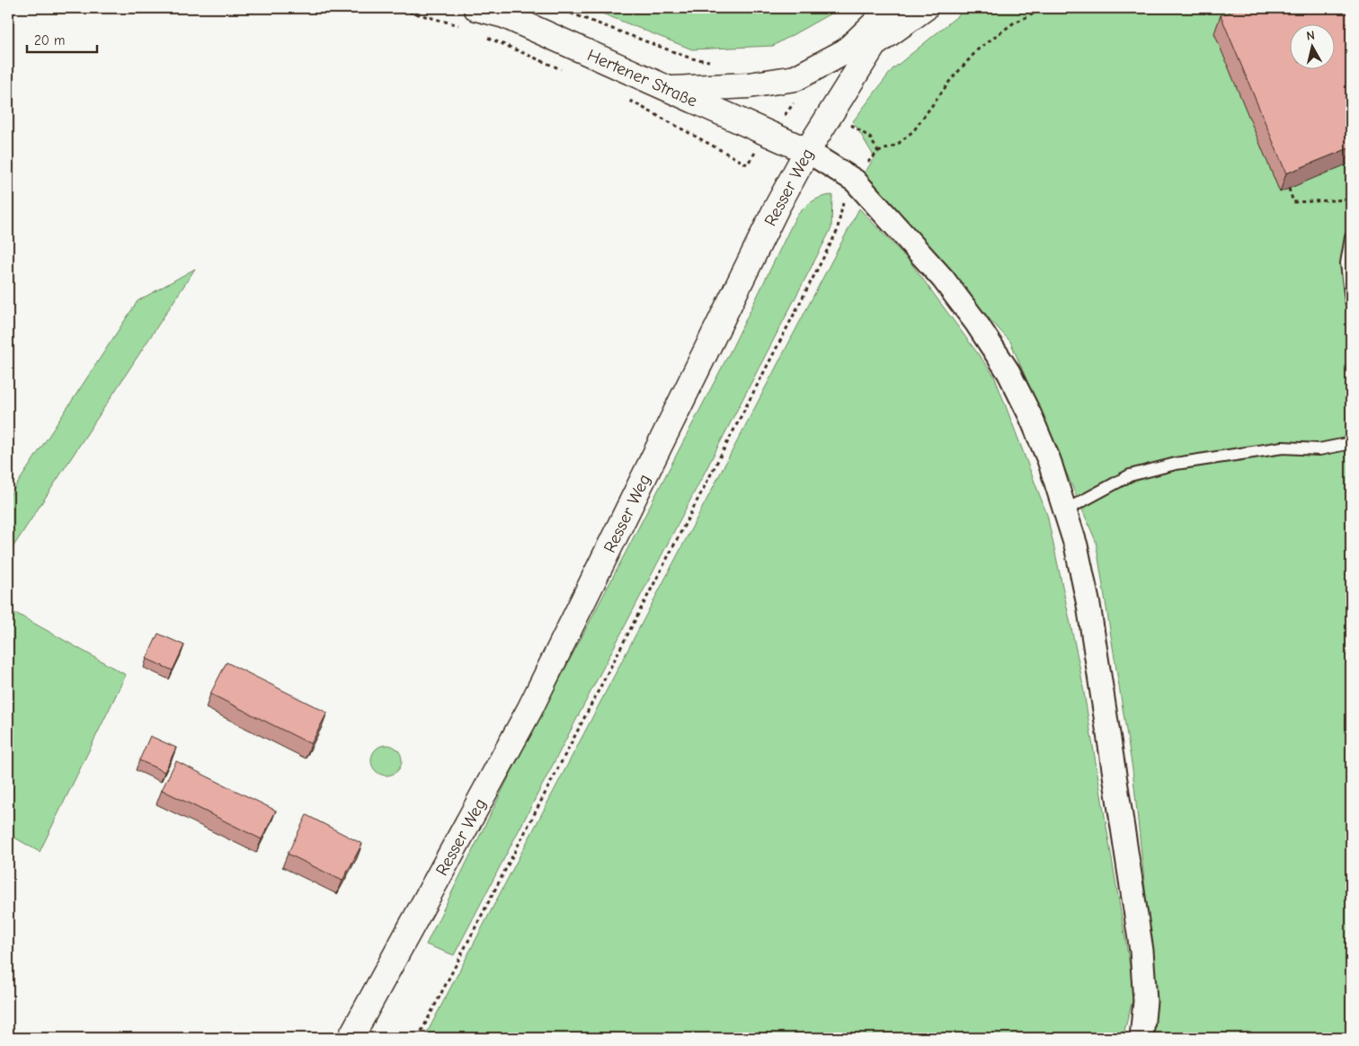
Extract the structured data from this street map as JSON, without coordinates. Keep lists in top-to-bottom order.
{
  "streets": {
    "main road": ["Hertener Straße", "Resser Weg"]
  },
  "crossings": [
    ["Hertener Straße", "Resser Weg"]
  ],
  "scale_bar": "20 m",
  "north": "top"
}
